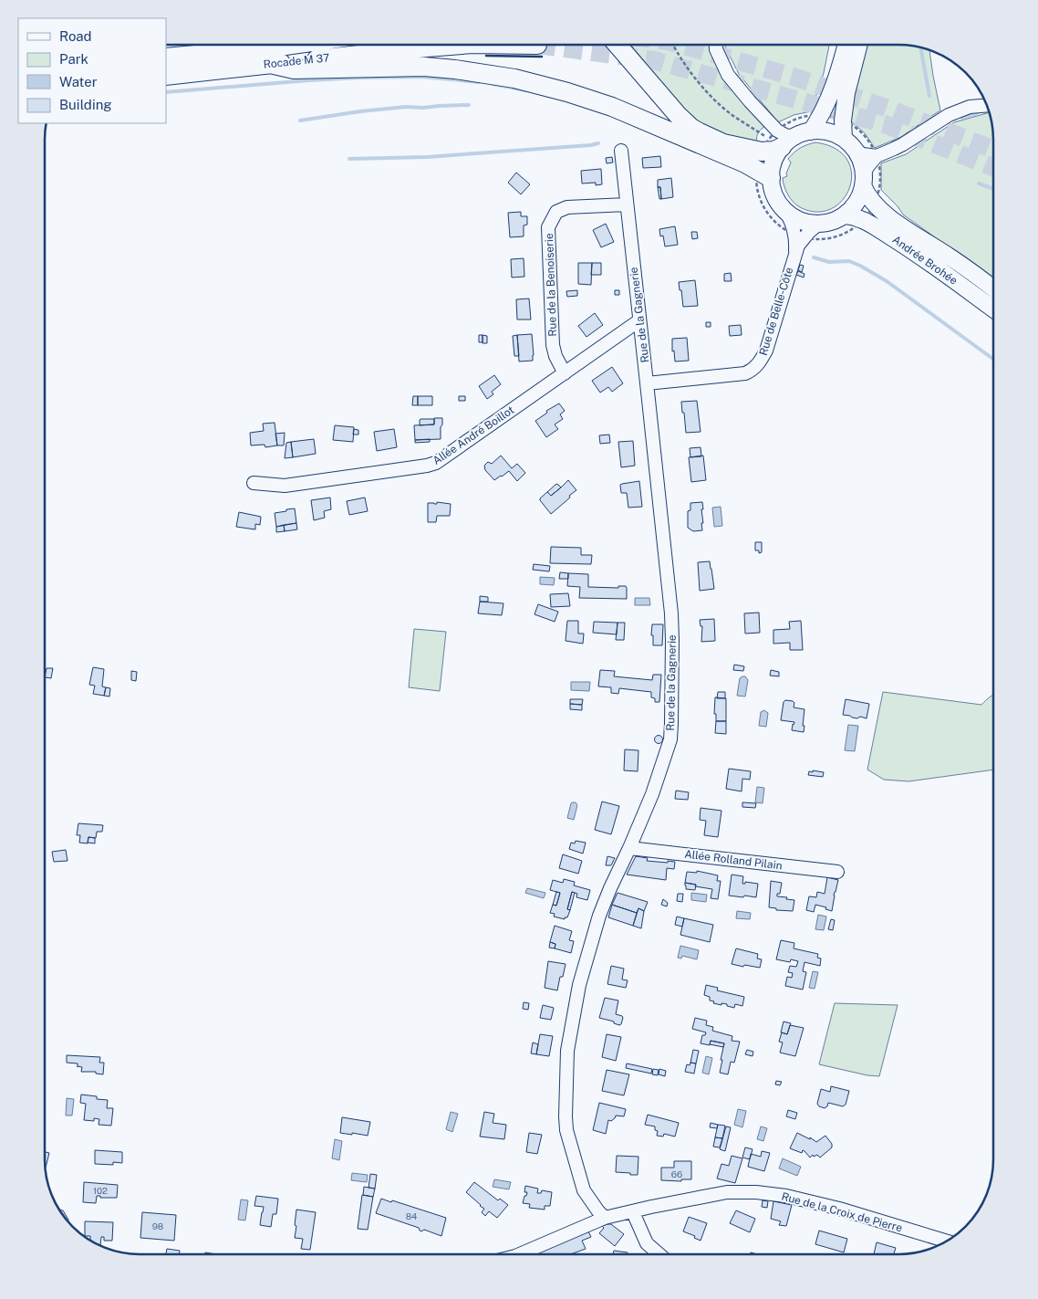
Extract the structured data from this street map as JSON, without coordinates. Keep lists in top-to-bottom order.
{
  "streets": {
    "highway": ["Rocade M 37"],
    "main road": ["Andrée Brohée"],
    "street": [
      "Rue de la Benoiserie",
      "Rue de Belle-Côte",
      "Rue de la Gagnerie",
      "Allée André Boillot",
      "Allée Rolland Pilain",
      "Rue de la Croix de Pierre"
    ]
  },
  "crossings": [
    ["Andrée Brohée", "Rue de Belle-Côte"],
    ["Rue de la Benoiserie", "Rue de la Gagnerie"],
    ["Rue de la Benoiserie", "Allée André Boillot"],
    ["Rue de Belle-Côte", "Rue de la Gagnerie"],
    ["Rue de la Gagnerie", "Allée André Boillot"],
    ["Rue de la Gagnerie", "Allée Rolland Pilain"],
    ["Rue de la Gagnerie", "Rue de la Croix de Pierre"]
  ],
  "house_numbers": [
    "66",
    "102",
    "84",
    "98"
  ],
  "legend": [
    "Road",
    "Park",
    "Water",
    "Building"
  ]
}
